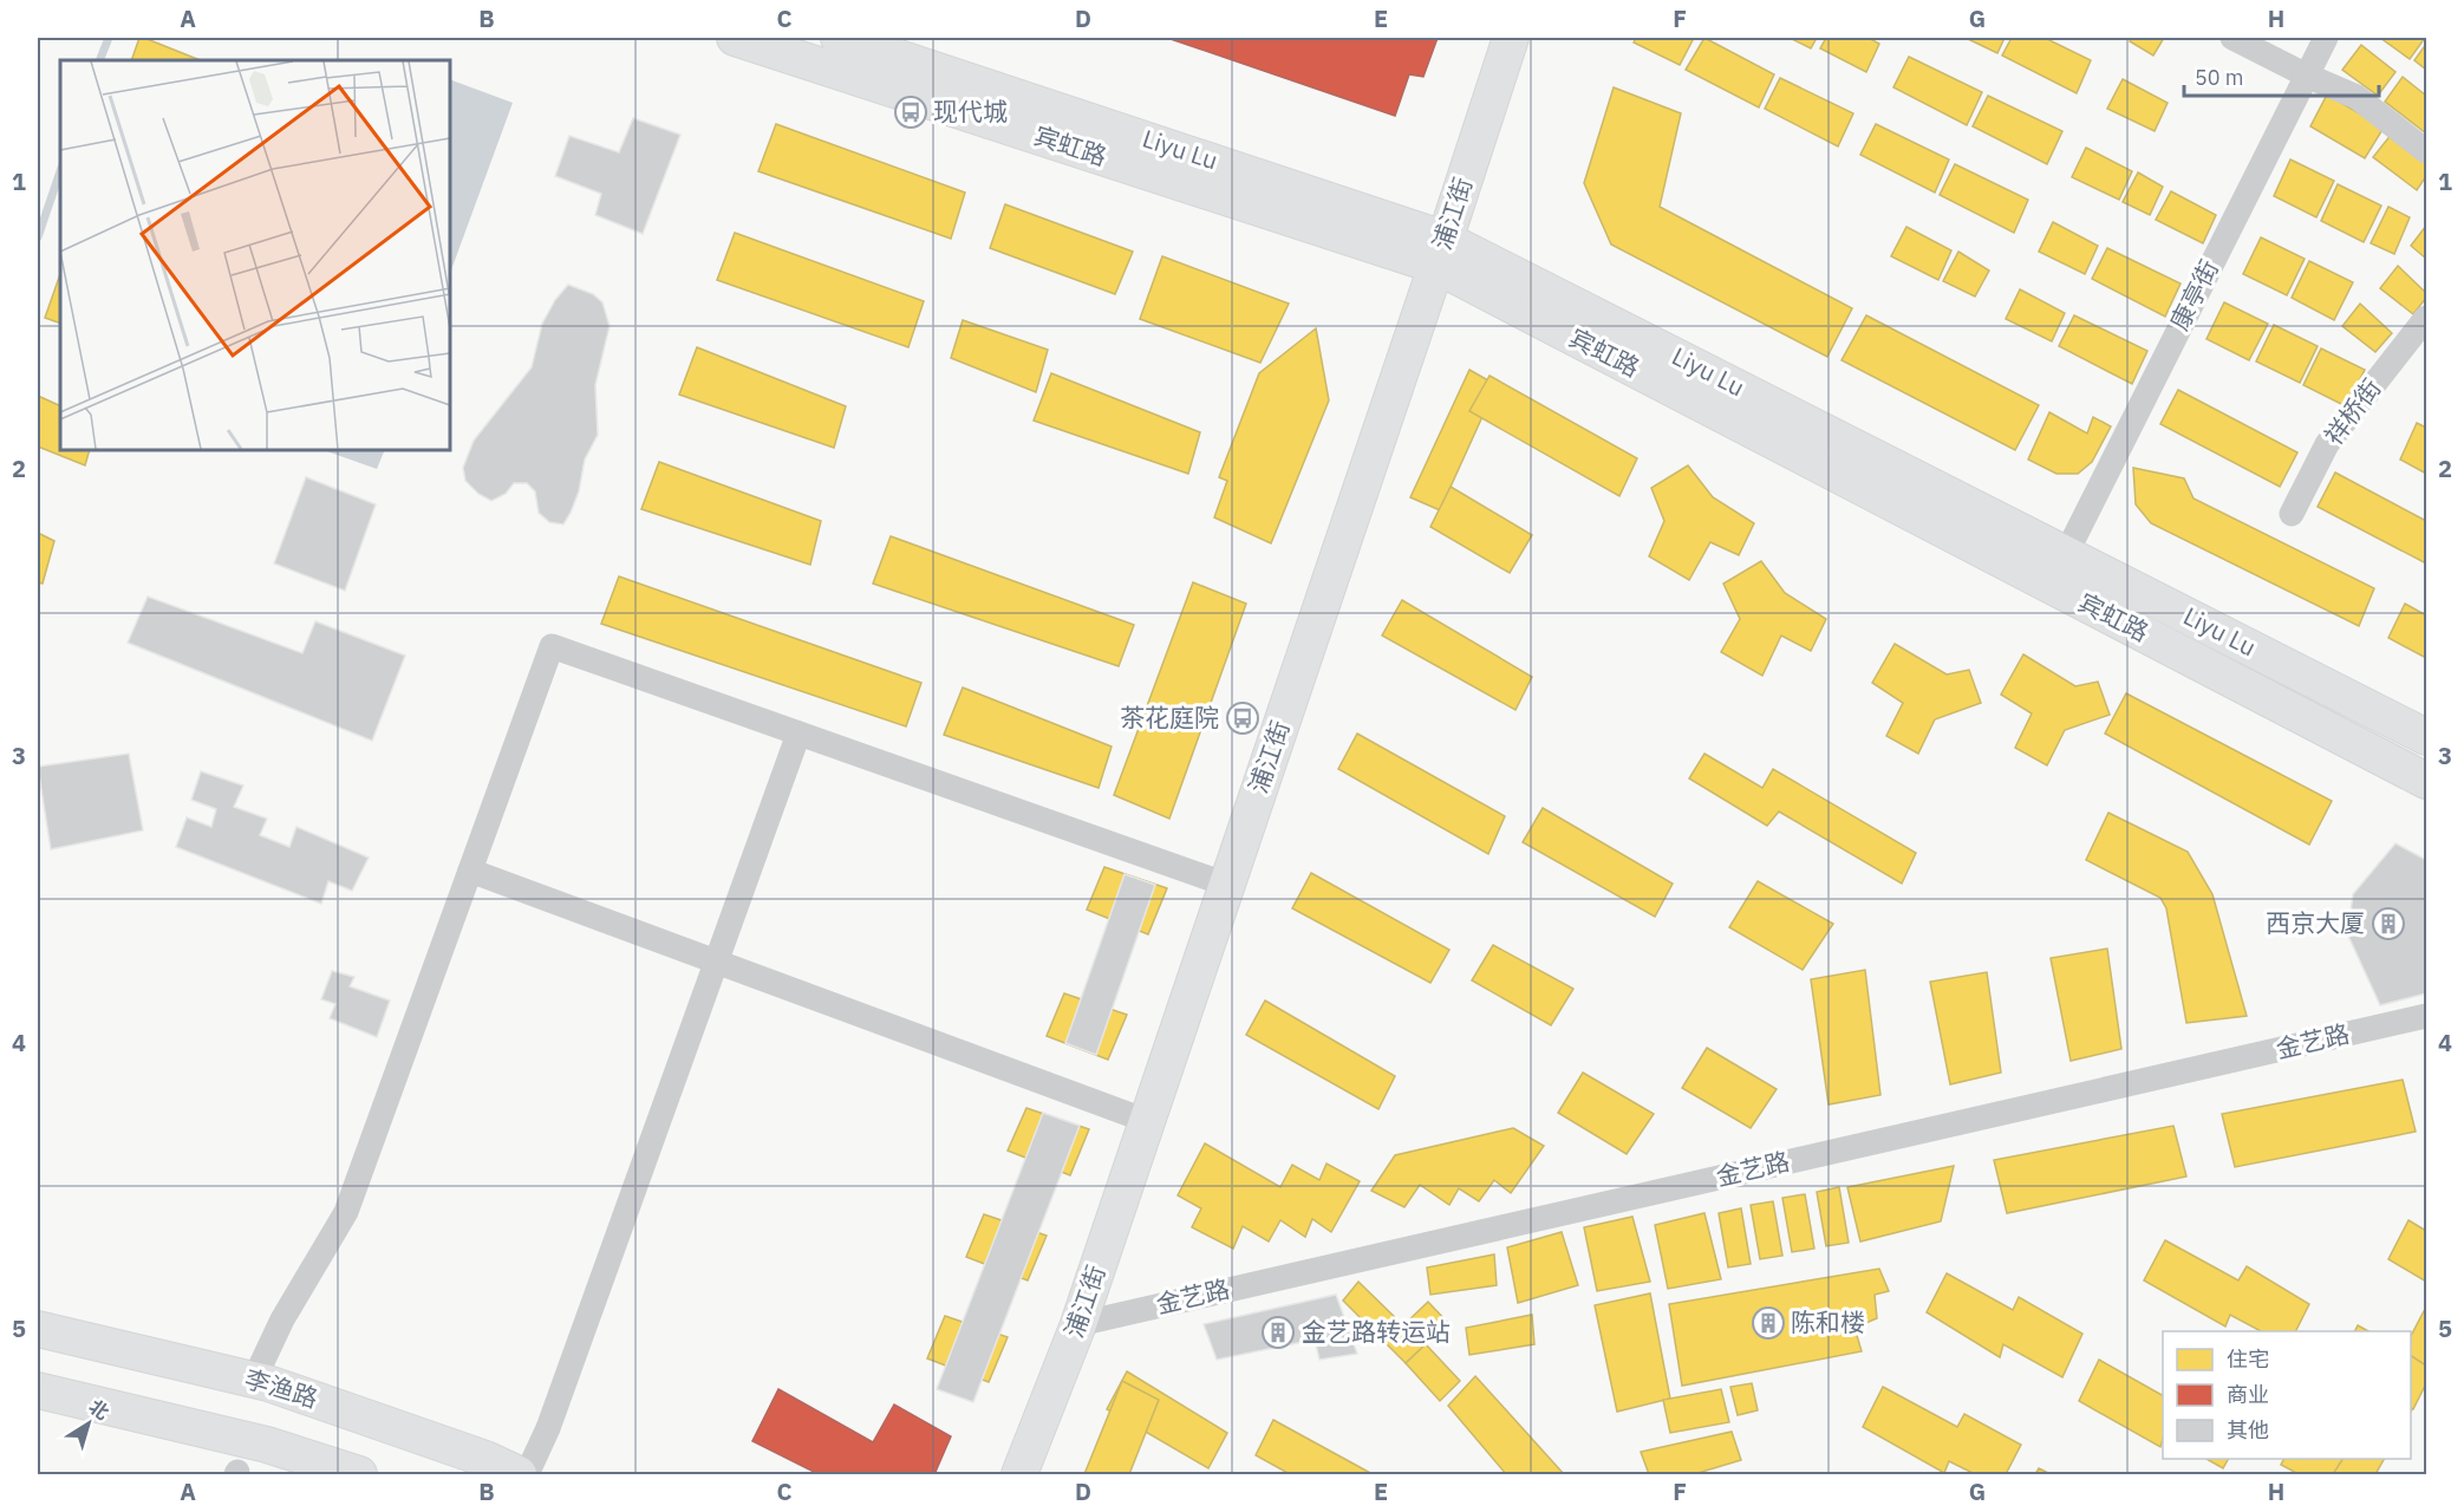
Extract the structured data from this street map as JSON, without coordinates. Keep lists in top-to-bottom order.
{
  "streets": {
    "main road": [
      "宾虹路",
      "Liyu Lu",
      "浦江街",
      "李渔路"
    ],
    "street": ["康亭街", "祥桥街", "金艺路"]
  },
  "crossings": [
    ["宾虹路", "Liyu Lu"],
    ["宾虹路", "浦江街"],
    ["Liyu Lu", "浦江街"],
    ["Liyu Lu", "康亭街"],
    ["浦江街", "金艺路"]
  ],
  "places": {
    "bus stop": ["现代城", "茶花庭院"],
    "building": ["西京大厦", "陈和楼", "金艺路转运站"]
  },
  "legend": ["住宅", "商业", "其他"],
  "scale_bar": "50 m",
  "north": "top right",
  "grid": {
    "columns": [
      "A",
      "B",
      "C",
      "D",
      "E",
      "F",
      "G",
      "H"
    ],
    "rows": [
      "1",
      "2",
      "3",
      "4",
      "5"
    ]
  }
}
